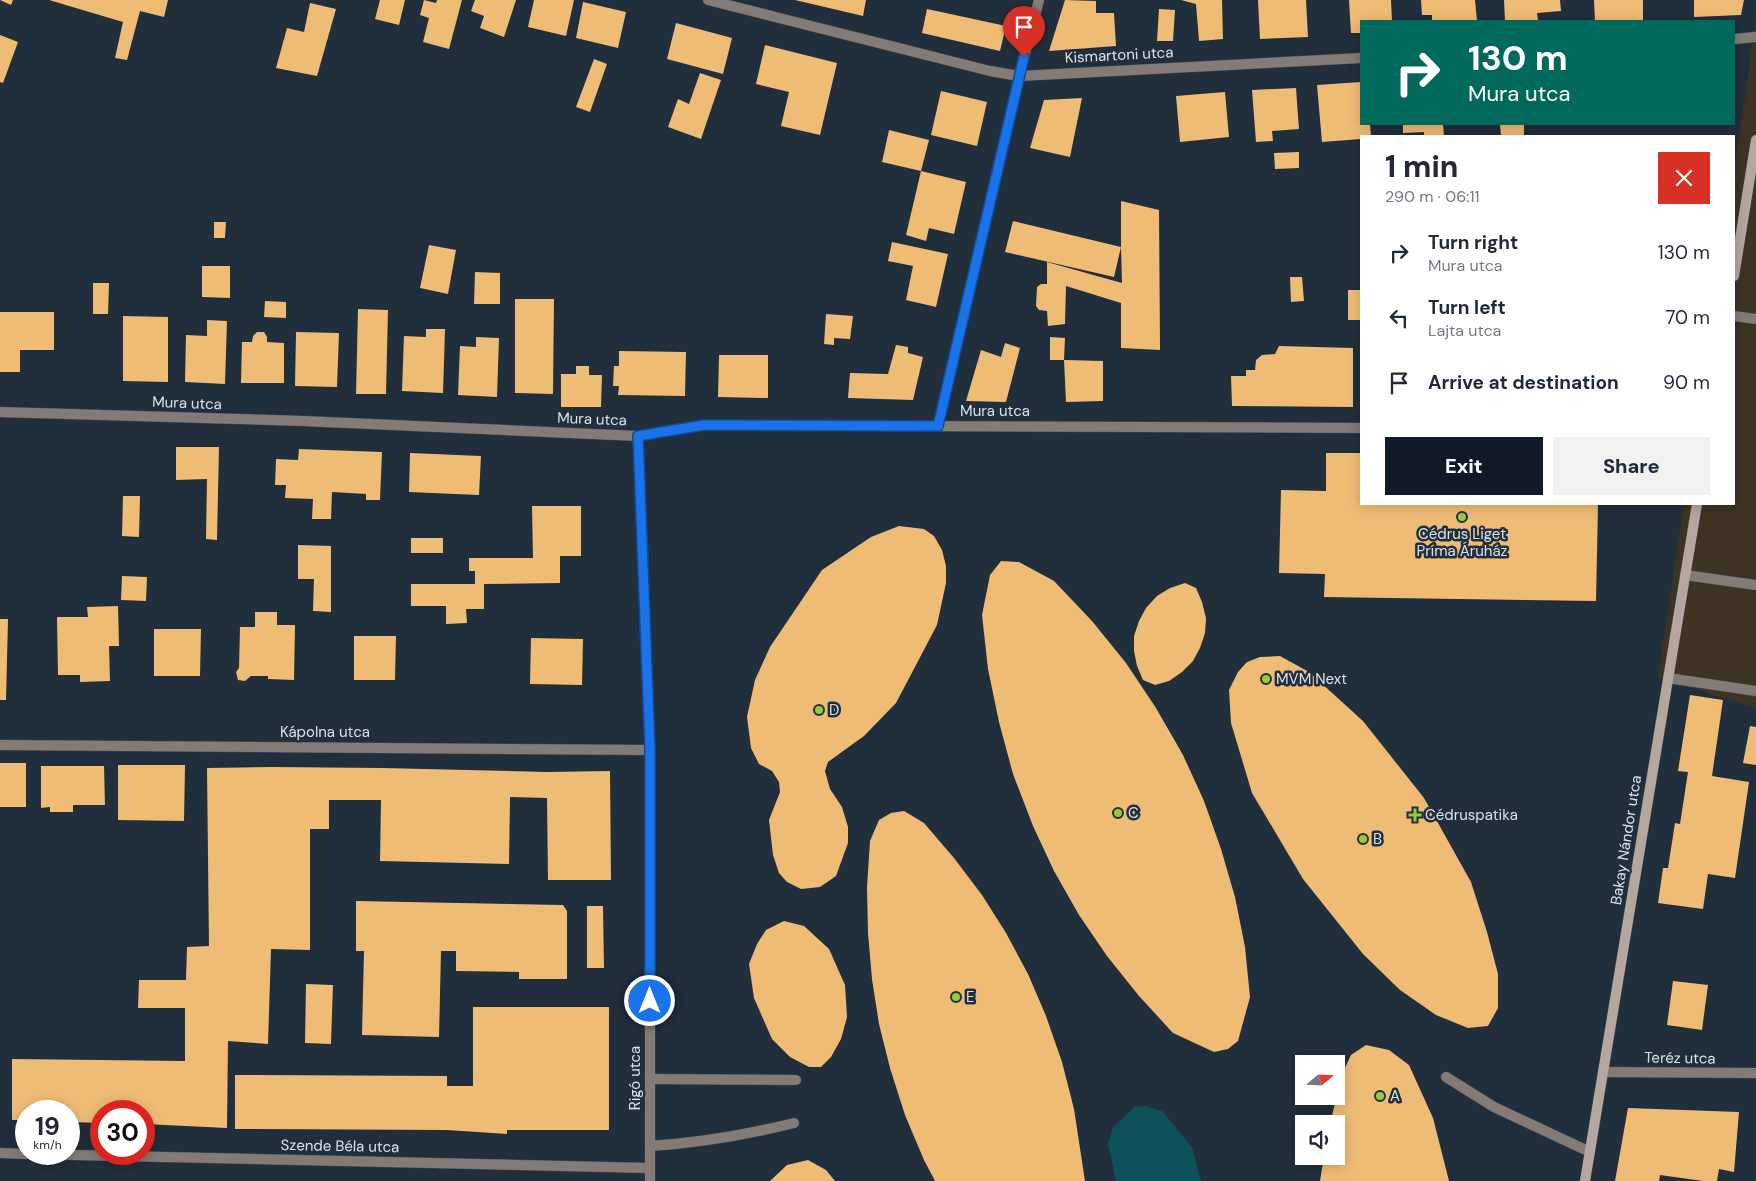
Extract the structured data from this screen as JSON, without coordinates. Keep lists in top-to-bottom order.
{
  "streets": {
    "street": [
      "Kismartoni utca",
      "Mura utca",
      "Kápolna utca",
      "Bakay Nándor utca",
      "Teréz utca",
      "Rigó utca",
      "Szende Béla utca"
    ]
  },
  "crossings": [
    ["Mura utca", "Rigó utca"],
    ["Kápolna utca", "Rigó utca"],
    ["Bakay Nándor utca", "Teréz utca"],
    ["Rigó utca", "Szende Béla utca"]
  ],
  "places": {
    "other": [
      "Cédrus Liget Príma Áruház",
      "MVM Next",
      "D",
      "C",
      "B",
      "E",
      "A"
    ],
    "health": ["Cédruspatika"]
  },
  "north": "right",
  "page": {
    "turn": ["130 m", "Mura utca"],
    "heading": ["1 min", "290 m · 06:11"],
    "list": [
      {
        "name": "Turn right",
        "note": "Mura utca",
        "value": "130 m"
      },
      {
        "name": "Turn left",
        "note": "Lajta utca",
        "value": "70 m"
      },
      {
        "name": "Arrive at destination",
        "value": "90 m"
      }
    ],
    "buttons": ["Exit", "Share"],
    "speed": "19 km/h",
    "limit": "30"
  }
}
